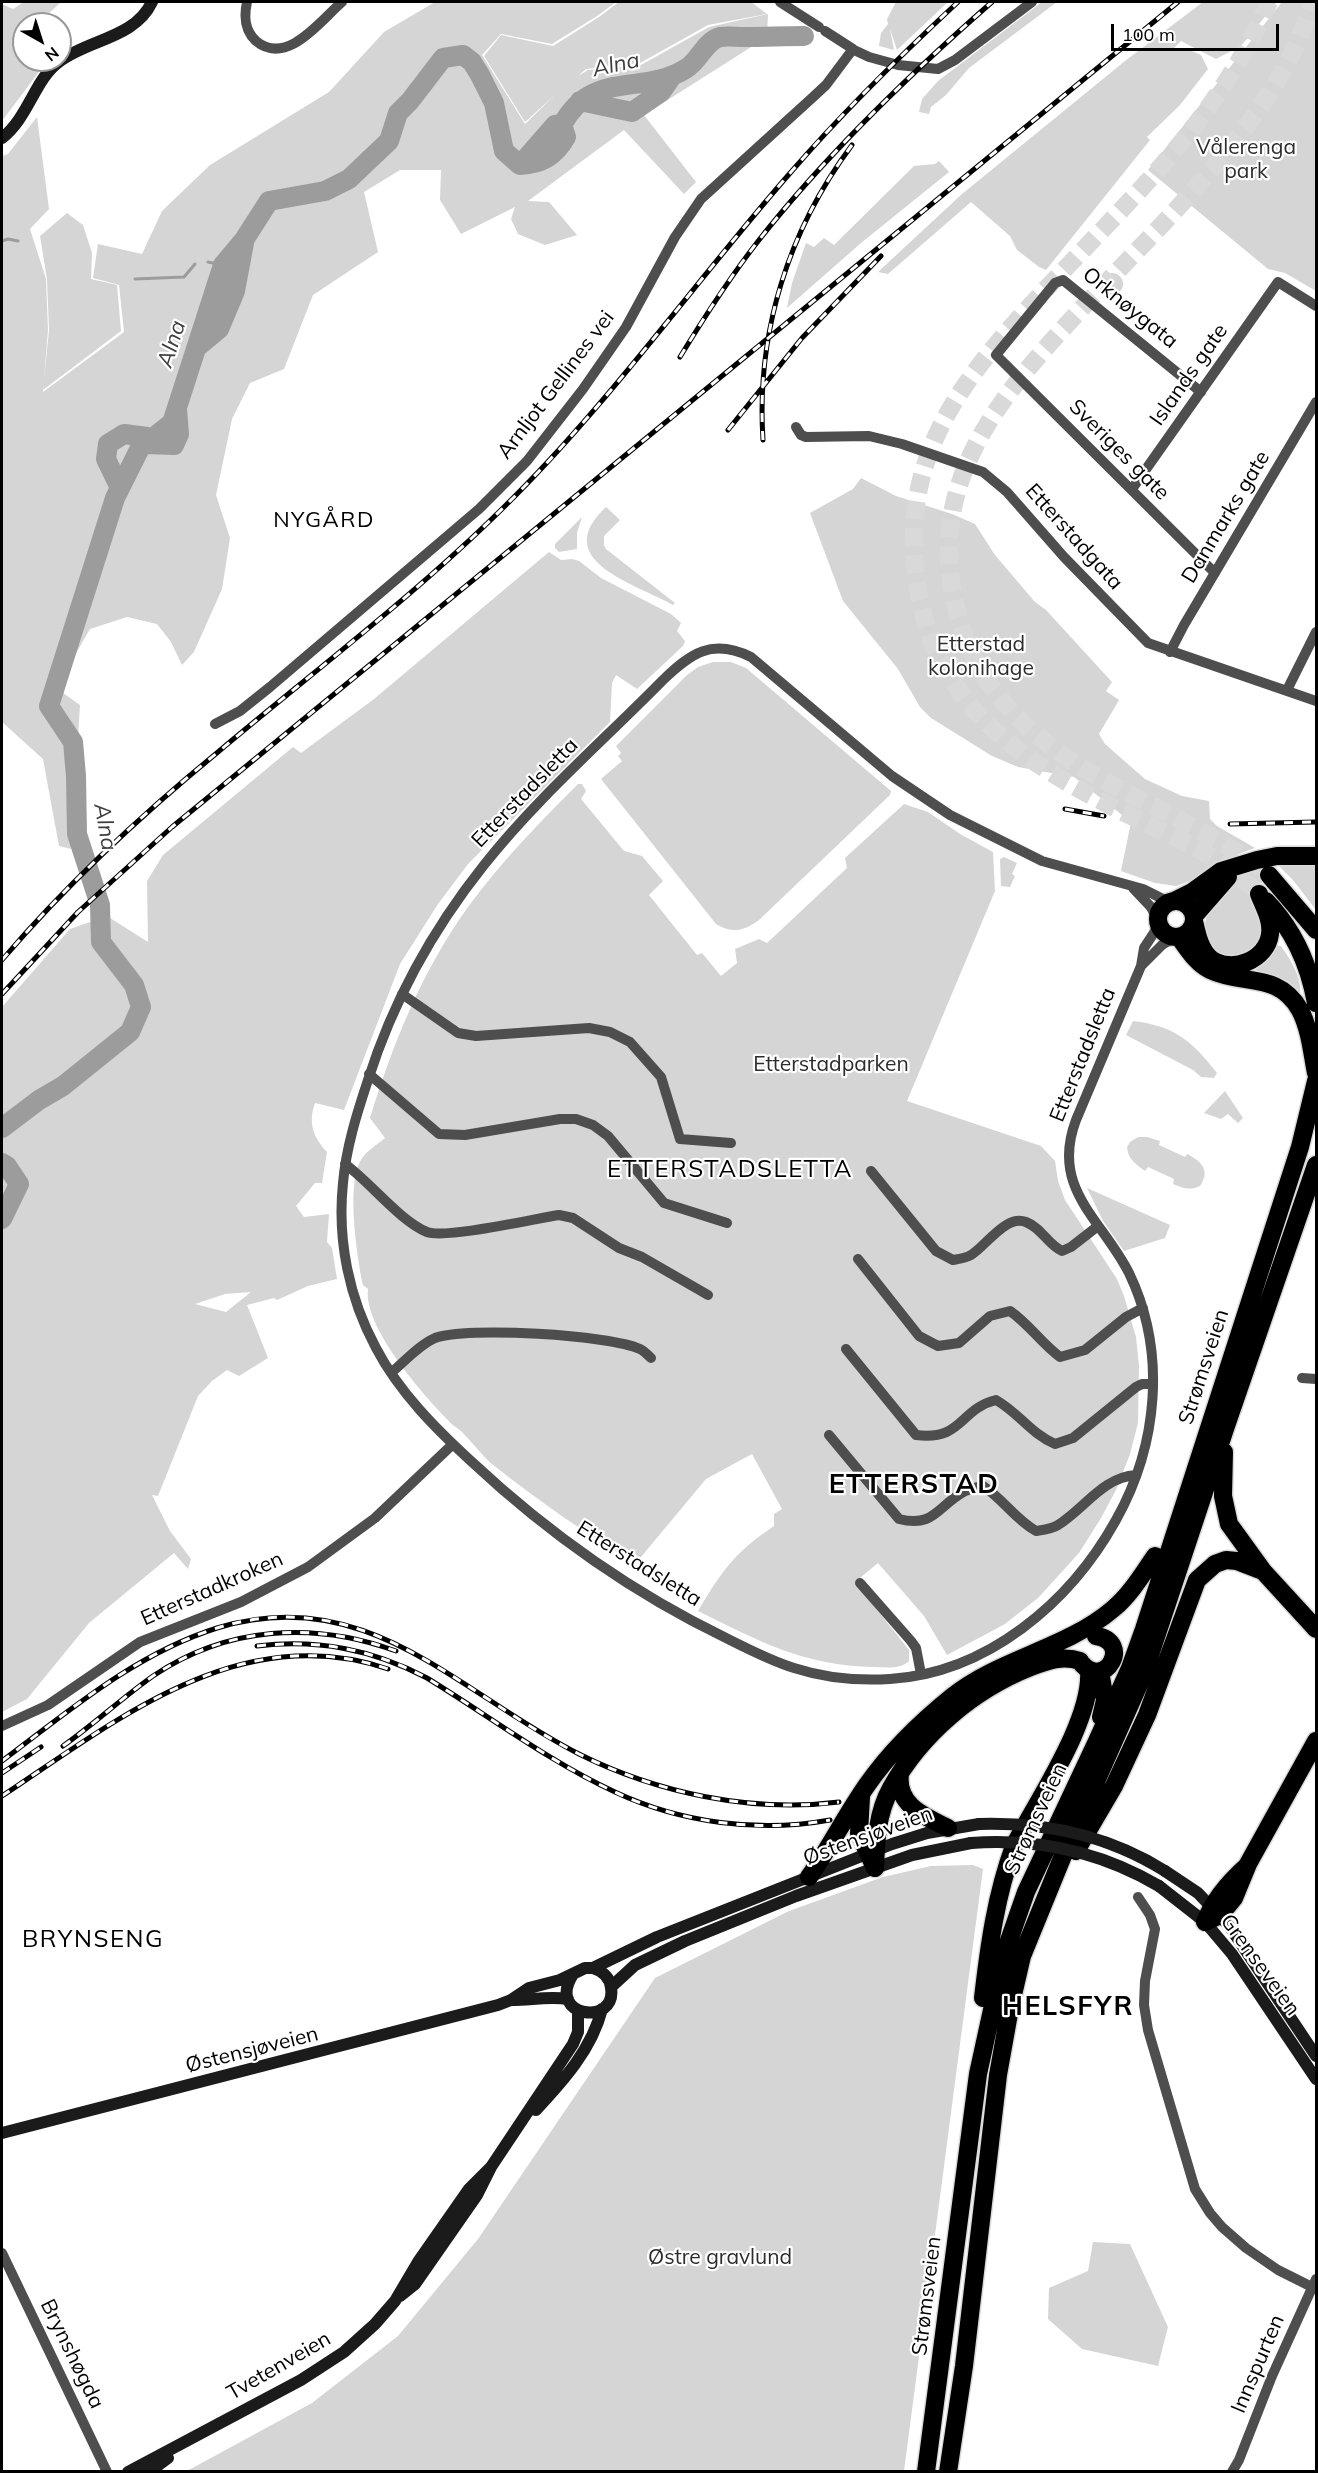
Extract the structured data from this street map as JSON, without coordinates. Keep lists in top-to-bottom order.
{
  "streets": {
    "highway": ["Strømsveien"],
    "main road": ["Østensjøveien", "Grenseveien", "Tvetenveien"],
    "street": [
      "Orknøygata",
      "Islands gate",
      "Arnljot Gellines vei",
      "Sveriges gate",
      "Danmarks gate",
      "Etterstadgata",
      "Etterstadsletta",
      "Etterstadkroken",
      "Brynshøgda",
      "Innspurten"
    ]
  },
  "crossings": [
    ["Orknøygata", "Islands gate"],
    ["Orknøygata", "Sveriges gate"],
    ["Islands gate", "Sveriges gate"],
    ["Sveriges gate", "Danmarks gate"],
    ["Danmarks gate", "Etterstadgata"],
    ["Etterstadsletta", "Etterstadkroken"],
    ["Østensjøveien", "Grenseveien"],
    ["Østensjøveien", "Tvetenveien"]
  ],
  "districts": [
    "NYGÅRD",
    "ETTERSTADSLETTA",
    "ETTERSTAD",
    "BRYNSENG",
    "HELSFYR"
  ],
  "water": ["Alna"],
  "parks": [
    "Vålerenga park",
    "Etterstad kolonihage",
    "Etterstadparken",
    "Østre gravlund"
  ],
  "scale_bar": "100 m",
  "north": "bottom right"
}
